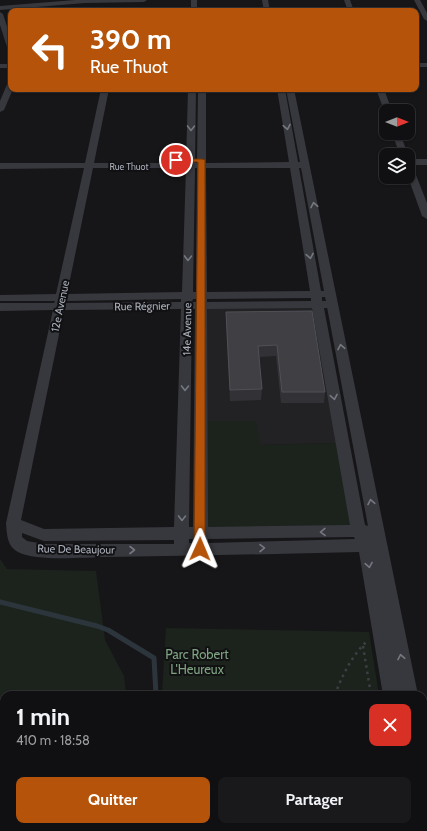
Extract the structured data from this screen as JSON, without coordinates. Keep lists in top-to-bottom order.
{
  "streets": {
    "street": [
      "Rue Thuot",
      "12e Avenue",
      "Rue Régnier",
      "14e Avenue",
      "Rue De Beaujour"
    ]
  },
  "crossings": [
    ["Rue Thuot", "12e Avenue"],
    ["Rue Thuot", "14e Avenue"],
    ["12e Avenue", "Rue Régnier"],
    ["12e Avenue", "Rue De Beaujour"],
    ["Rue Régnier", "14e Avenue"],
    ["14e Avenue", "Rue De Beaujour"]
  ],
  "parks": ["Parc Robert L'Heureux"],
  "north": "right",
  "page": {
    "turn": ["390 m", "Rue Thuot"],
    "heading": ["1 min", "410 m · 18:58"],
    "buttons": ["Quitter", "Partager"]
  }
}
